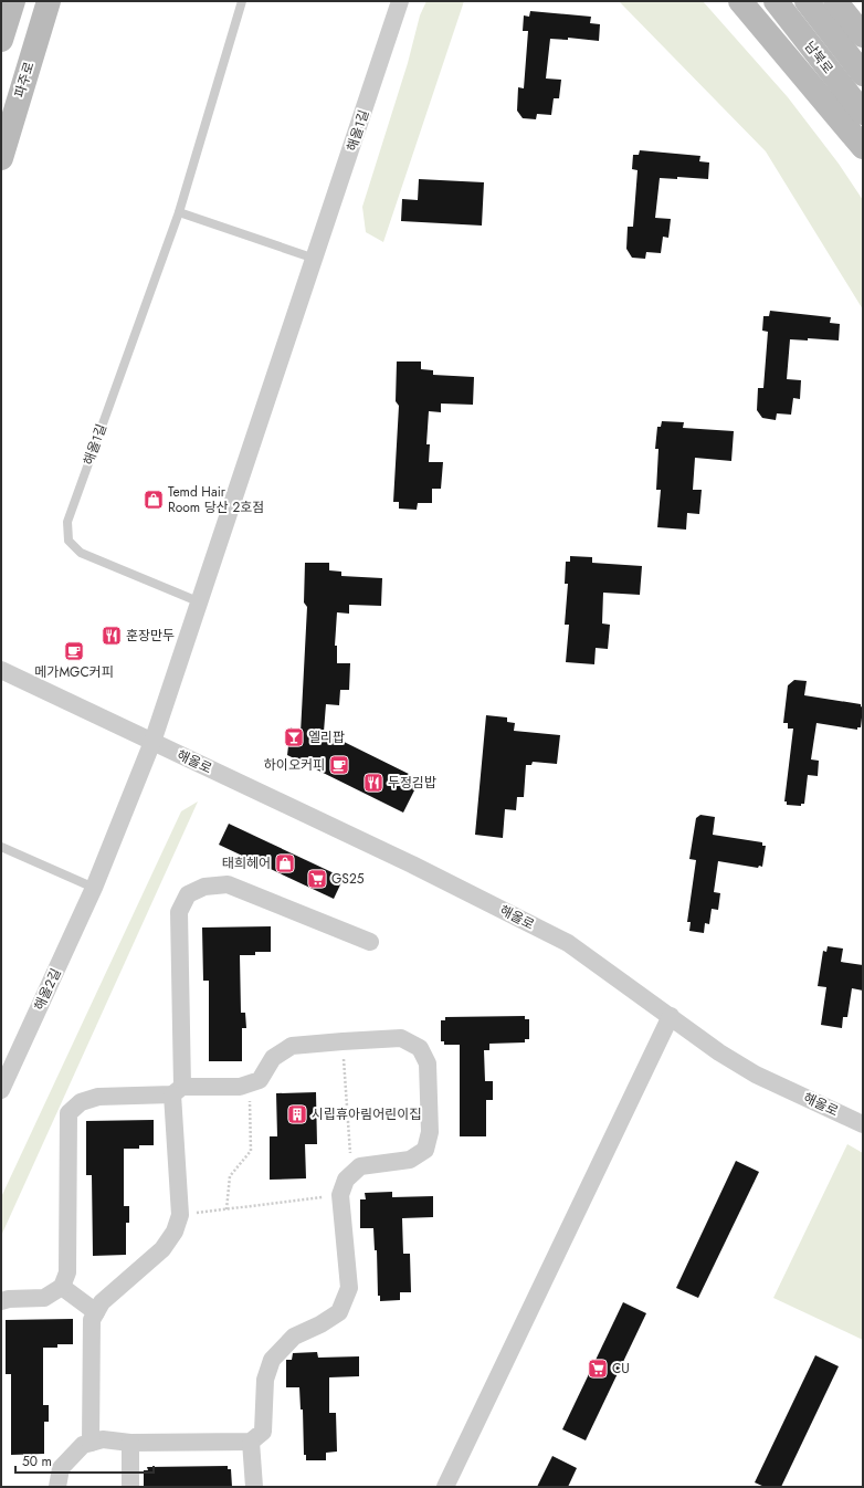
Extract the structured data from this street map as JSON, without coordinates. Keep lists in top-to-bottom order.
{
  "streets": {
    "main road": ["남북로", "파주로"],
    "street": ["해올1길", "해올로", "해올2길"]
  },
  "crossings": [
    ["해올1길", "해올로"],
    ["해올1길", "해올2길"],
    ["해올로", "해올2길"]
  ],
  "places": {
    "shop": ["Temd Hair Room 당산 2호점", "태희헤어"],
    "restaurant": ["훈장만두", "두정김밥"],
    "cafe": ["메가MGC커피", "하이오커피"],
    "bar": ["엘리팝"],
    "supermarket": ["GS25", "CU"],
    "building": ["시립휴아림어린이집"]
  },
  "scale_bar": "50 m"
}
